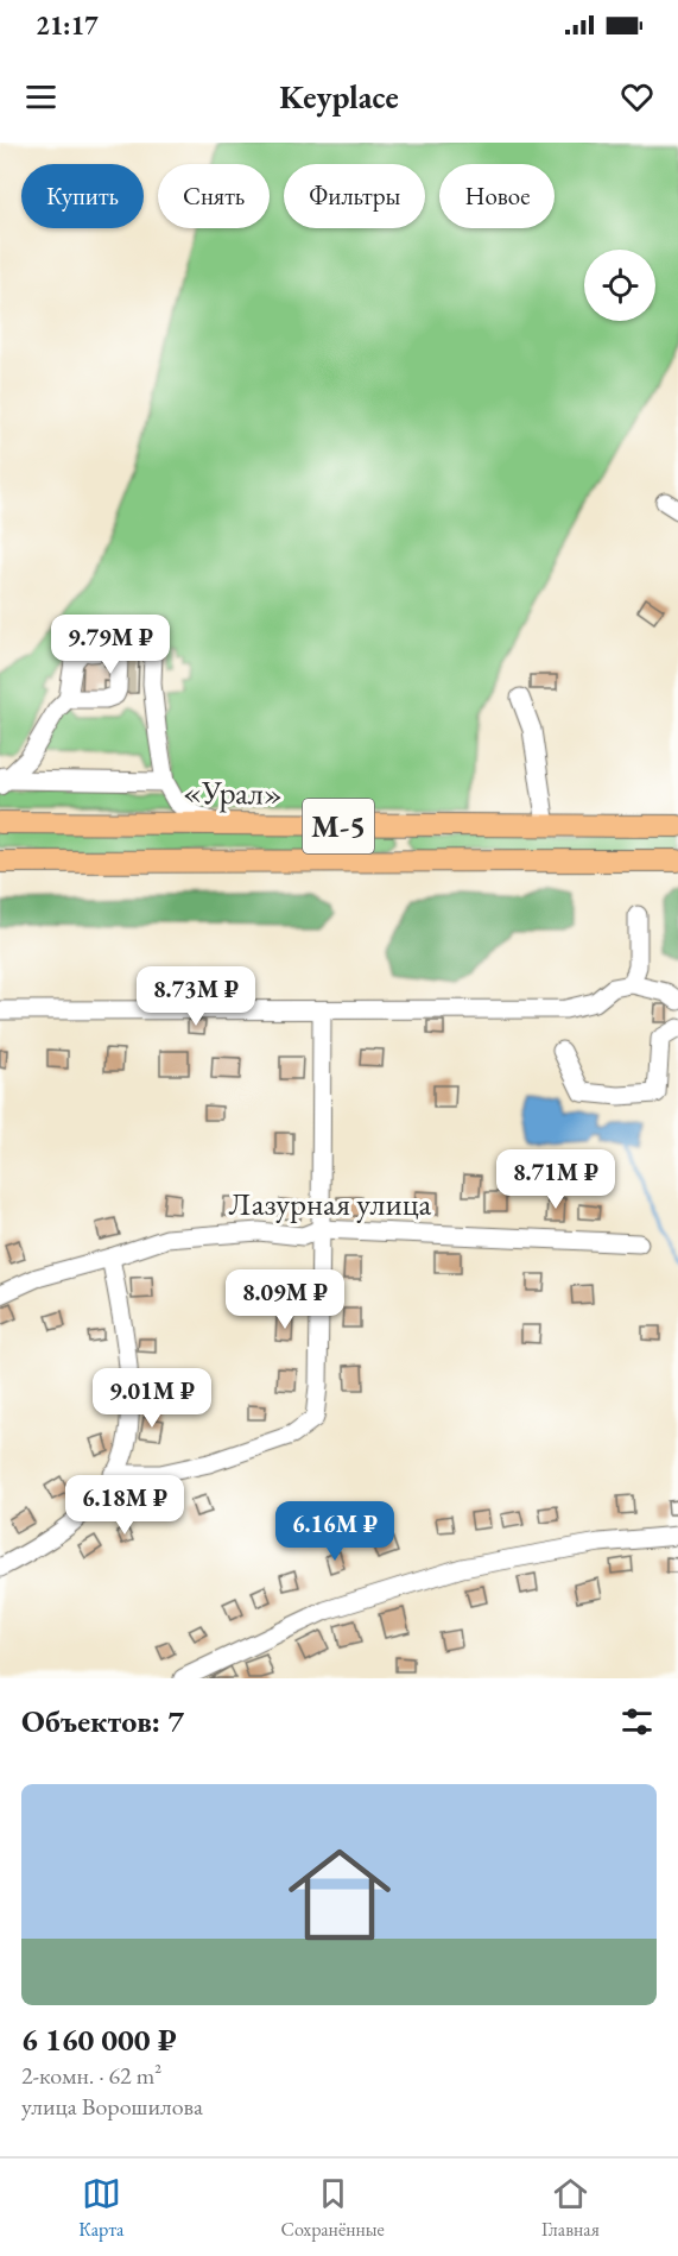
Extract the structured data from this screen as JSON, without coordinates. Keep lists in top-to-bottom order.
{
  "streets": {
    "main road": ["«Урал»", "М-5"],
    "street": ["Лазурная улица"]
  },
  "page": {
    "status": "21:17",
    "header": "Keyplace",
    "chip": [
      "Купить",
      "Снять",
      "Фильтры",
      "Новое"
    ],
    "price": [
      "9.79M ₽",
      "8.73M ₽",
      "8.71M ₽",
      "8.09M ₽",
      "9.01M ₽",
      "6.18M ₽",
      "6.16M ₽"
    ],
    "heading": "Объектов: 7",
    "list": [
      {
        "name": "6 160 000 ₽",
        "note": "2-комн. · 62 m² · улица Ворошилова"
      }
    ],
    "tabs": ["Карта", "Сохранённые", "Главная"]
  }
}
